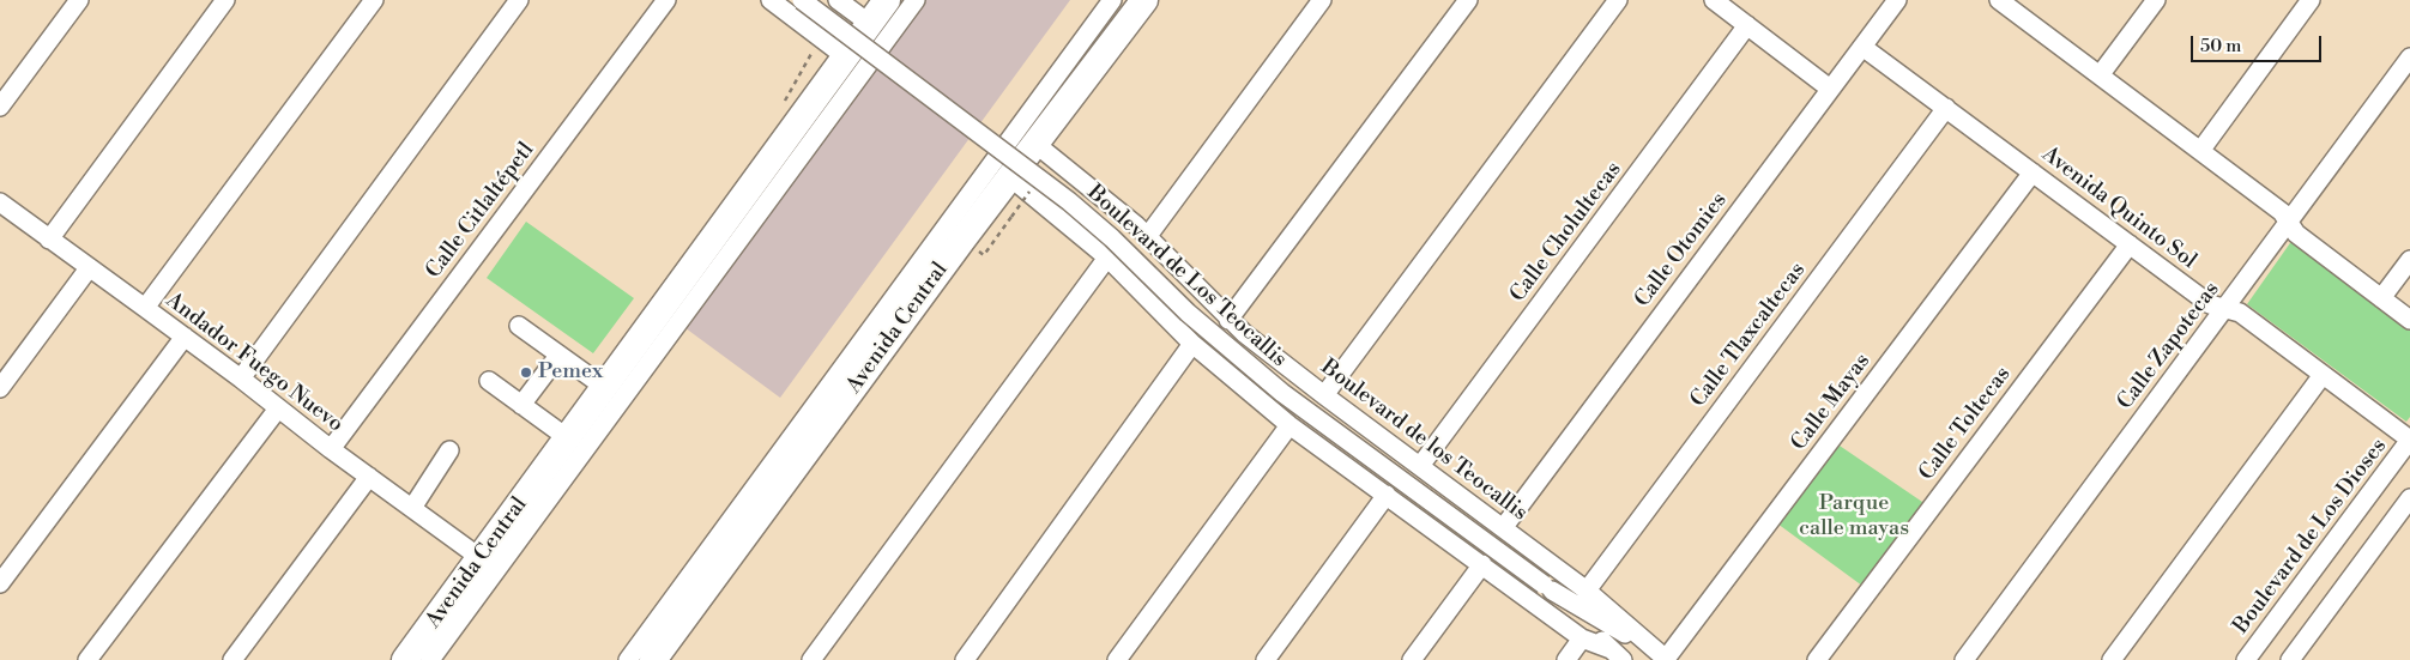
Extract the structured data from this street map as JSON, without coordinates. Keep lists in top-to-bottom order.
{
  "streets": {
    "highway": ["Avenida Central"],
    "street": [
      "Avenida Quinto Sol",
      "Calle Citlaltépetl",
      "Calle Cholultecas",
      "Calle Otomies",
      "Boulevard de Los Teocallis",
      "Calle Tlaxcaltecas",
      "Calle Zapotecas",
      "Andador Fuego Nuevo",
      "Calle Mayas",
      "Calle Toltecas",
      "Boulevard de los Teocallis",
      "Boulevard de Los Dioses"
    ]
  },
  "crossings": [
    ["Avenida Quinto Sol", "Calle Otomies"],
    ["Avenida Quinto Sol", "Calle Tlaxcaltecas"],
    ["Avenida Quinto Sol", "Calle Zapotecas"],
    ["Avenida Quinto Sol", "Calle Mayas"],
    ["Avenida Quinto Sol", "Calle Toltecas"],
    ["Avenida Quinto Sol", "Boulevard de Los Dioses"],
    ["Calle Citlaltépetl", "Andador Fuego Nuevo"],
    ["Calle Cholultecas", "Boulevard de los Teocallis"],
    ["Calle Otomies", "Boulevard de los Teocallis"],
    ["Avenida Central", "Andador Fuego Nuevo"],
    ["Avenida Central", "Boulevard de los Teocallis"],
    ["Calle Tlaxcaltecas", "Boulevard de los Teocallis"],
    ["Calle Mayas", "Boulevard de los Teocallis"]
  ],
  "parks": ["Parque calle mayas"],
  "places": ["Pemex"],
  "scale_bar": "50 m"
}
